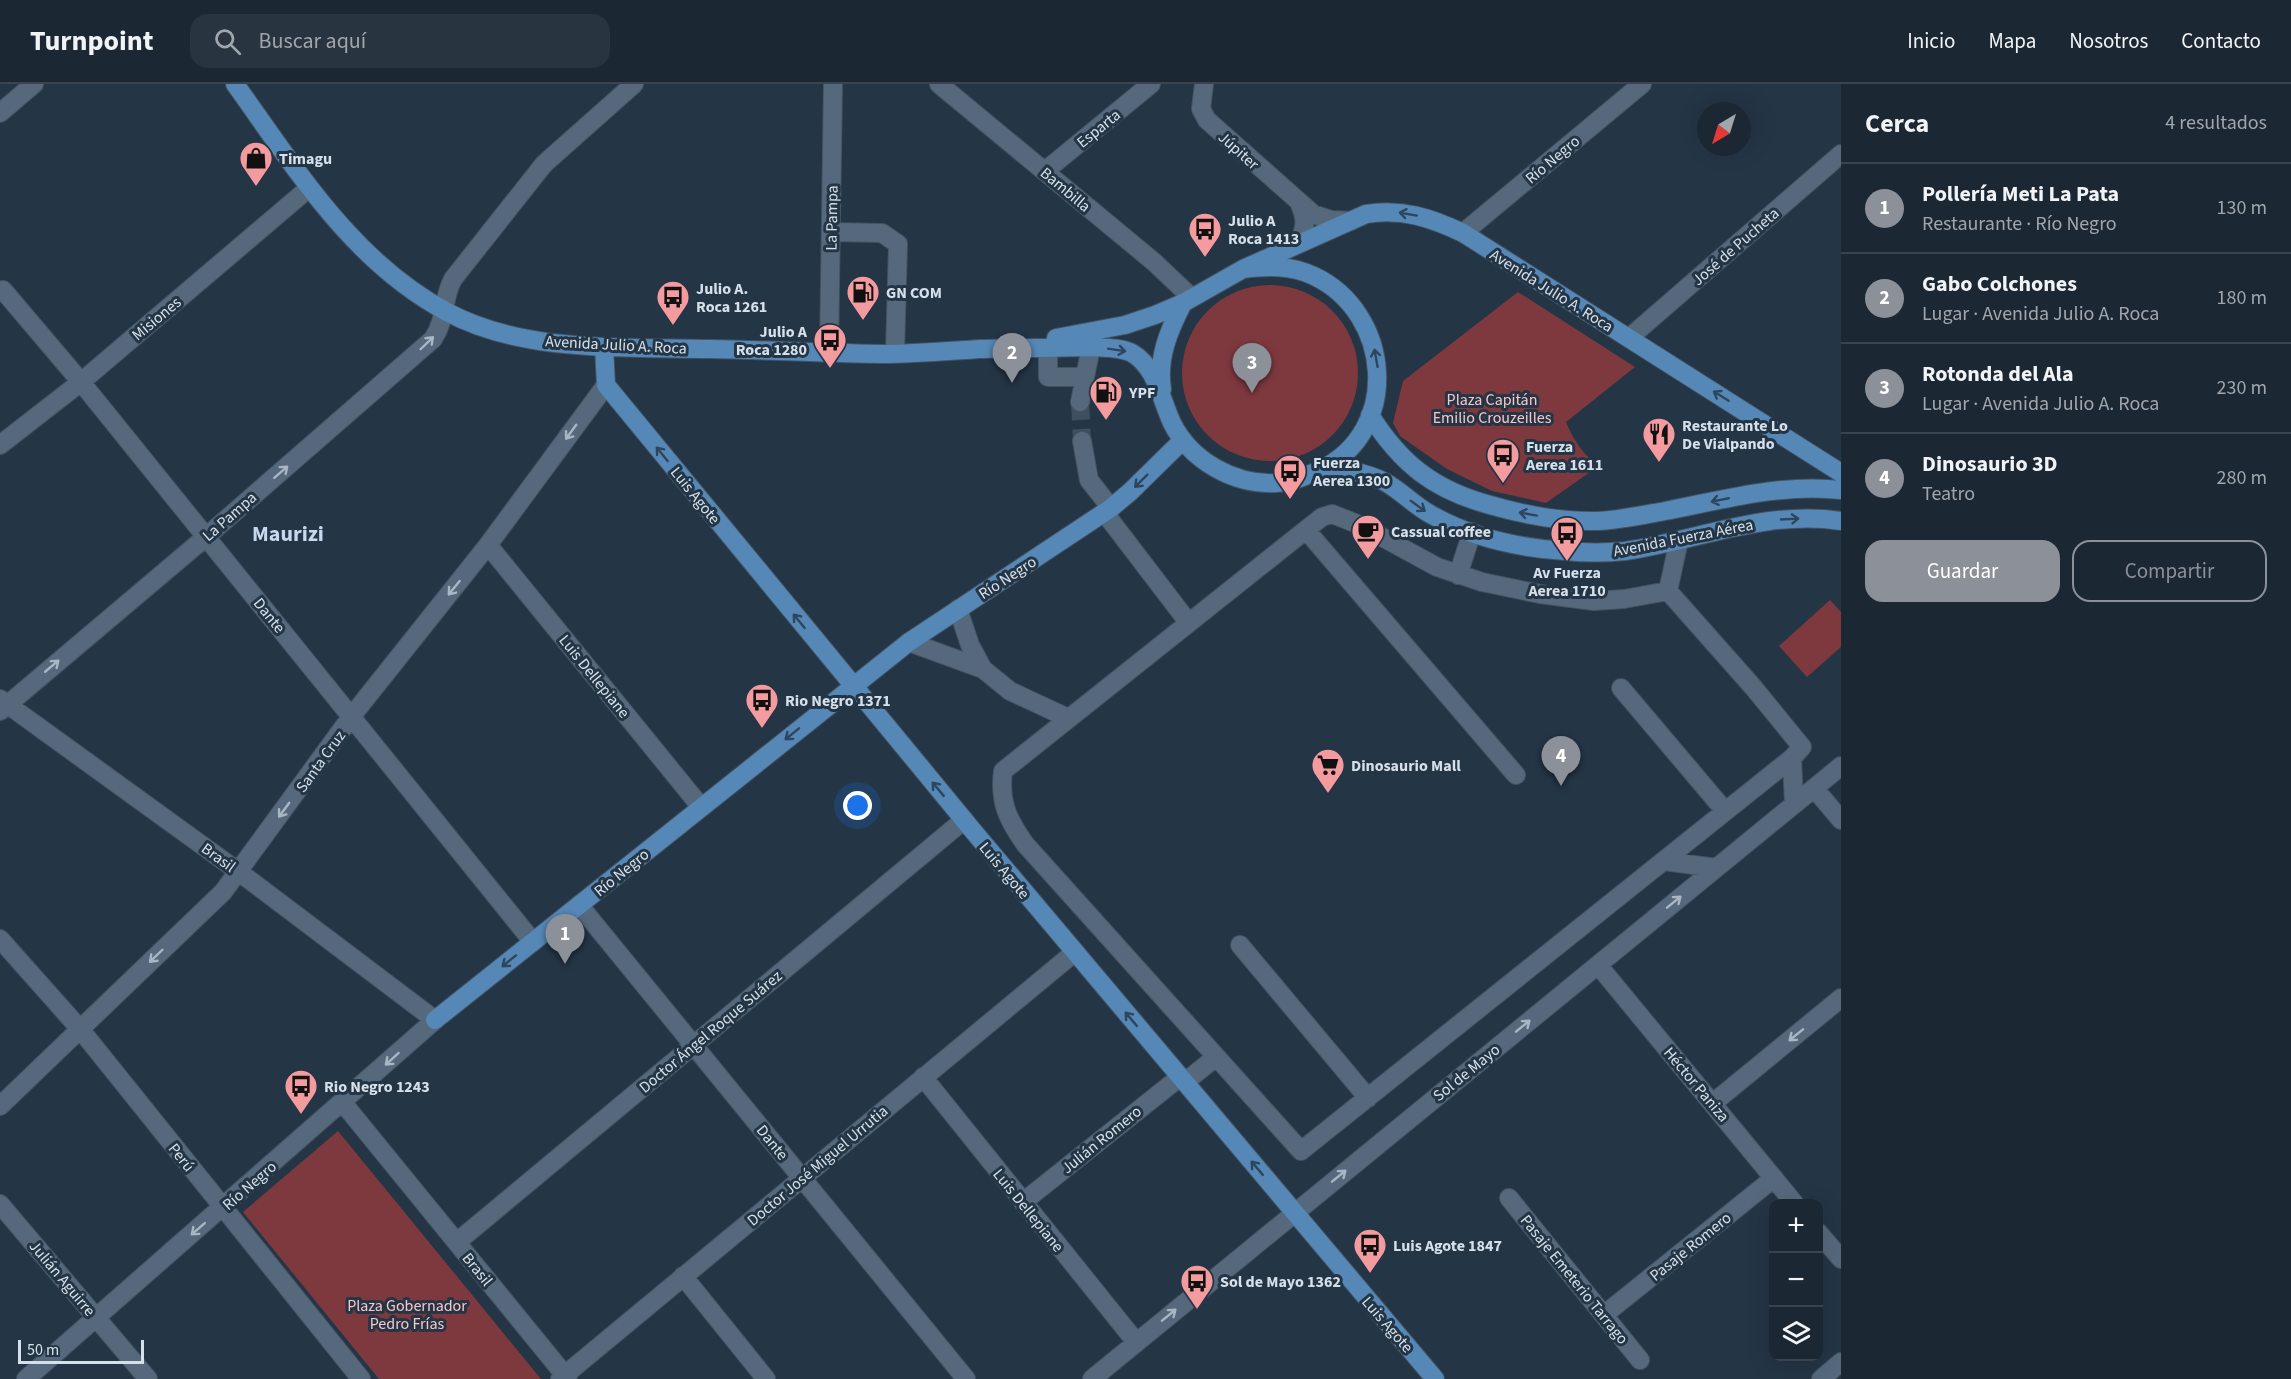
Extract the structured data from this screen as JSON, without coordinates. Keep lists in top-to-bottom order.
{
  "streets": {
    "main road": [
      "Río Negro",
      "Avenida Julio A. Roca",
      "Luis Agote",
      "Avenida Fuerza Aérea"
    ],
    "street": [
      "Esparta",
      "Júpiter",
      "Bambilla",
      "La Pampa",
      "José de Pucheta",
      "Misiones",
      "Dante",
      "Luis Dellepiane",
      "Santa Cruz",
      "Brasil",
      "Doctor Ángel Roque Suárez",
      "Sol de Mayo",
      "Héctor Paniza",
      "Julián Romero",
      "Perú",
      "Doctor José Miguel Urrutia",
      "Pasaje Romero",
      "Julián Aguirre",
      "Pasaje Emeterio Tarrago"
    ]
  },
  "crossings": [
    ["Esparta", "Bambilla"],
    ["Júpiter", "Avenida Julio A. Roca"],
    ["Río Negro", "Avenida Julio A. Roca"],
    ["Río Negro", "Luis Agote"],
    ["Río Negro", "Dante"],
    ["Río Negro", "Luis Dellepiane"],
    ["Río Negro", "Brasil"],
    ["Río Negro", "Perú"],
    ["Río Negro", "Julián Aguirre"],
    ["Bambilla", "Avenida Julio A. Roca"],
    ["La Pampa", "Avenida Julio A. Roca"],
    ["La Pampa", "Dante"],
    ["La Pampa", "Brasil"],
    ["José de Pucheta", "Avenida Julio A. Roca"],
    ["Avenida Julio A. Roca", "Misiones"],
    ["Avenida Julio A. Roca", "Avenida Fuerza Aérea"],
    ["Misiones", "Dante"],
    ["Luis Agote", "Santa Cruz"],
    ["Luis Agote", "Doctor Ángel Roque Suárez"],
    ["Luis Agote", "Sol de Mayo"],
    ["Luis Agote", "Julián Romero"],
    ["Luis Agote", "Doctor José Miguel Urrutia"],
    ["Dante", "Santa Cruz"],
    ["Dante", "Doctor Ángel Roque Suárez"],
    ["Dante", "Doctor José Miguel Urrutia"],
    ["Luis Dellepiane", "Santa Cruz"],
    ["Luis Dellepiane", "Sol de Mayo"],
    ["Luis Dellepiane", "Julián Romero"],
    ["Luis Dellepiane", "Doctor José Miguel Urrutia"],
    ["Santa Cruz", "Brasil"],
    ["Santa Cruz", "Perú"],
    ["Brasil", "Doctor Ángel Roque Suárez"],
    ["Brasil", "Doctor José Miguel Urrutia"],
    ["Sol de Mayo", "Héctor Paniza"],
    ["Héctor Paniza", "Pasaje Romero"],
    ["Pasaje Romero", "Pasaje Emeterio Tarrago"]
  ],
  "one_way": [
    "Río Negro",
    "La Pampa",
    "Luis Agote",
    "Santa Cruz"
  ],
  "districts": ["Maurizi"],
  "parks": ["Plaza Capitán Emilio Crouzeilles", "Plaza Gobernador Pedro Frías"],
  "places": {
    "shop": ["Timagu"],
    "bus stop": [
      "Julio A Roca 1413",
      "Julio A. Roca 1261",
      "Julio A Roca 1280",
      "Fuerza Aerea 1611",
      "Fuerza Aerea 1300",
      "Av Fuerza Aerea 1710",
      "Rio Negro 1371",
      "Rio Negro 1243",
      "Luis Agote 1847",
      "Sol de Mayo 1362"
    ],
    "fuel station": ["GN COM", "YPF"],
    "restaurant": ["Restaurante Lo De Vialpando"],
    "cafe": ["Cassual coffee"],
    "supermarket": ["Dinosaurio Mall"]
  },
  "scale_bar": "50 m",
  "north": "bottom left",
  "page": {
    "header": "Turnpoint",
    "search": "Buscar aquí",
    "nav": [
      "Inicio",
      "Mapa",
      "Nosotros",
      "Contacto"
    ],
    "heading": ["Cerca", "4 resultados"],
    "list": [
      {
        "mark": "1",
        "name": "Pollería Meti La Pata",
        "note": "Restaurante · Río Negro",
        "value": "130 m"
      },
      {
        "mark": "2",
        "name": "Gabo Colchones",
        "note": "Lugar · Avenida Julio A. Roca",
        "value": "180 m"
      },
      {
        "mark": "3",
        "name": "Rotonda del Ala",
        "note": "Lugar · Avenida Julio A. Roca",
        "value": "230 m"
      },
      {
        "mark": "4",
        "name": "Dinosaurio 3D",
        "note": "Teatro",
        "value": "280 m"
      }
    ],
    "pins": [
      "2",
      "3",
      "4",
      "1"
    ],
    "buttons": ["Guardar", "Compartir"],
    "map_buttons": ["+", "−"],
    "scale": "50 m"
  }
}
